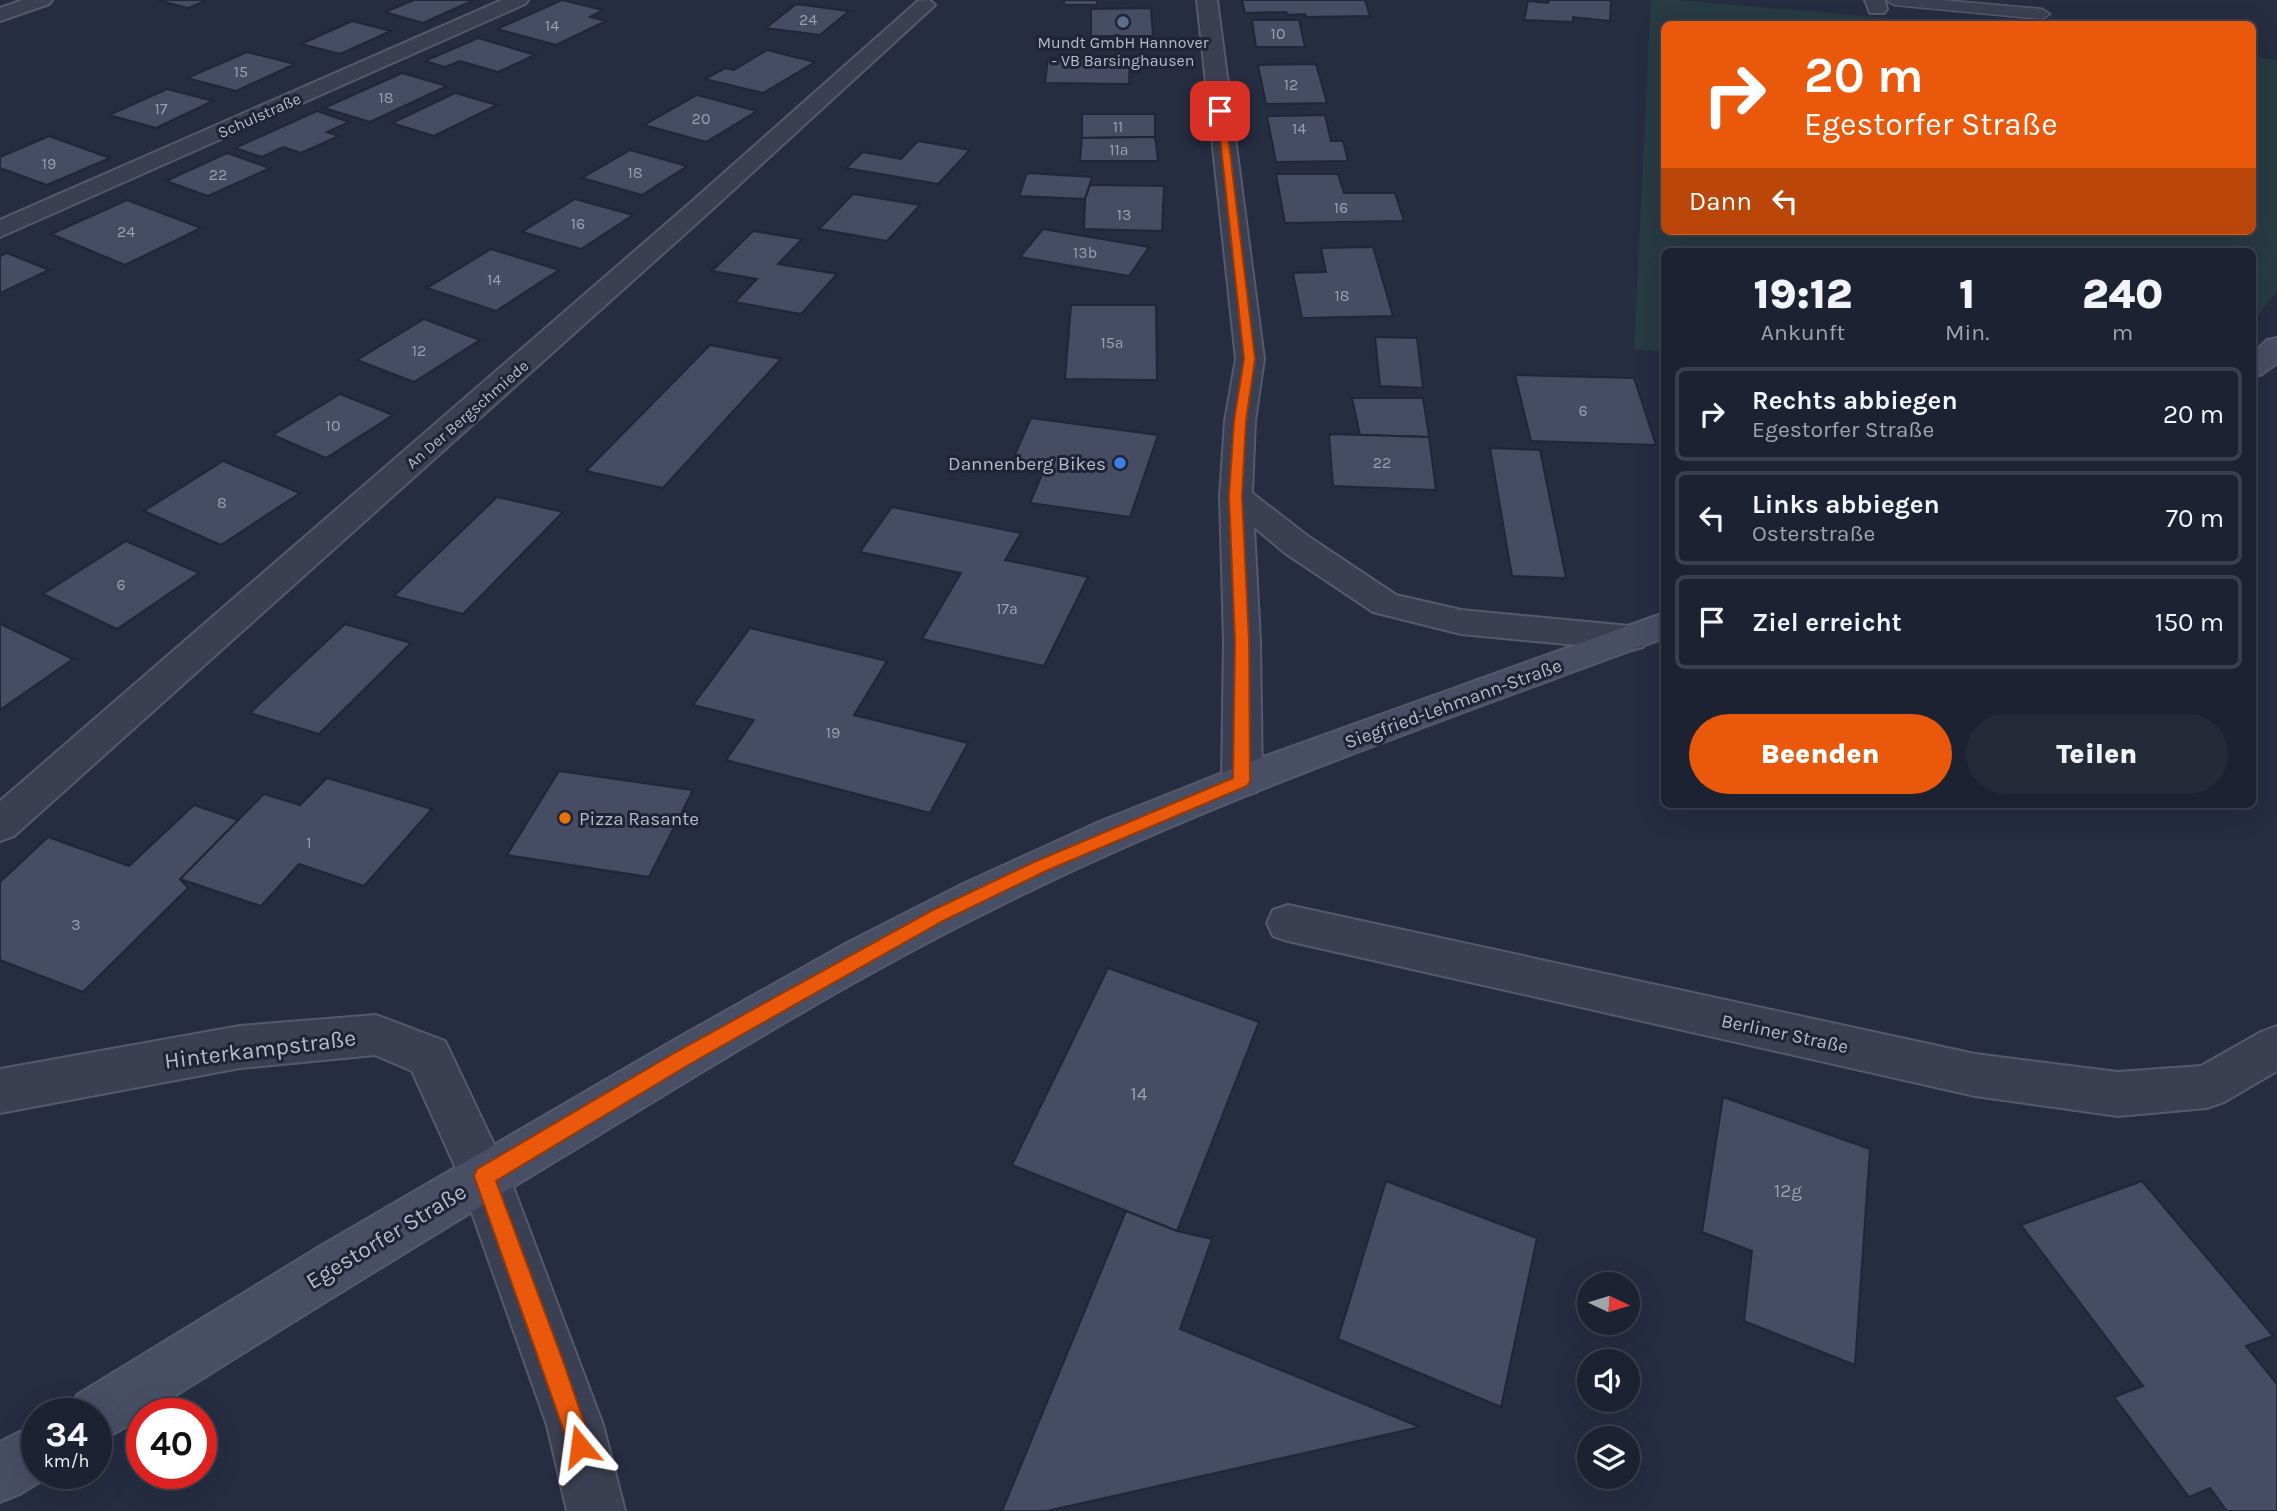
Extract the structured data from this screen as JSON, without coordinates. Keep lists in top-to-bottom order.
{
  "streets": {
    "main road": ["Siegfried-Lehmann-Straße", "Egestorfer Straße"],
    "street": [
      "Schulstraße",
      "An Der Bergschmiede",
      "Berliner Straße",
      "Hinterkampstraße"
    ]
  },
  "crossings": [
    ["Siegfried-Lehmann-Straße", "Egestorfer Straße"],
    ["Hinterkampstraße", "Egestorfer Straße"]
  ],
  "places": ["Mundt GmbH Hannover - VB Barsinghausen", "Dannenberg Bikes", "Pizza Rasante"],
  "house_numbers": [
    "24",
    "14",
    "10",
    "15",
    "12",
    "18",
    "17",
    "20",
    "11",
    "14",
    "11a",
    "19",
    "18",
    "22",
    "16",
    "13",
    "16",
    "24",
    "13b",
    "14",
    "18",
    "15a",
    "12",
    "6",
    "10",
    "22",
    "8",
    "6",
    "17a",
    "19",
    "1",
    "3",
    "14",
    "12g"
  ],
  "north": "right",
  "page": {
    "turn": ["20 m", "Egestorfer Straße"],
    "then": "Dann",
    "eta": [
      "19:12",
      "Ankunft",
      "1",
      "Min.",
      "240",
      "m"
    ],
    "list": [
      {
        "name": "Rechts abbiegen",
        "note": "Egestorfer Straße",
        "value": "20 m"
      },
      {
        "name": "Links abbiegen",
        "note": "Osterstraße",
        "value": "70 m"
      },
      {
        "name": "Ziel erreicht",
        "value": "150 m"
      }
    ],
    "buttons": ["Beenden", "Teilen"],
    "speed": "34 km/h",
    "limit": "40"
  }
}
